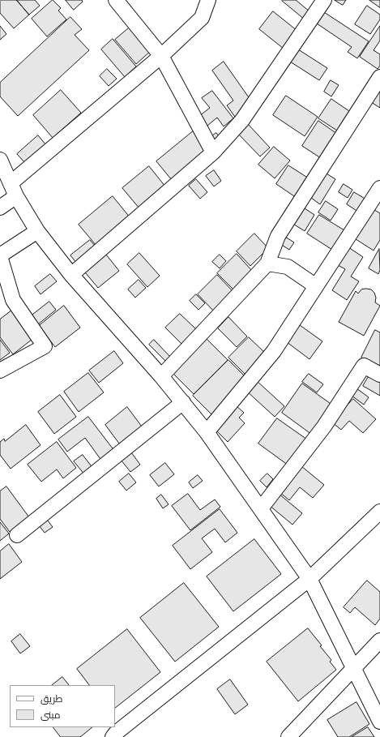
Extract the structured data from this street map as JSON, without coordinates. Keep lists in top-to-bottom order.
{
  "legend": ["طريق", "مبنى"]
}
